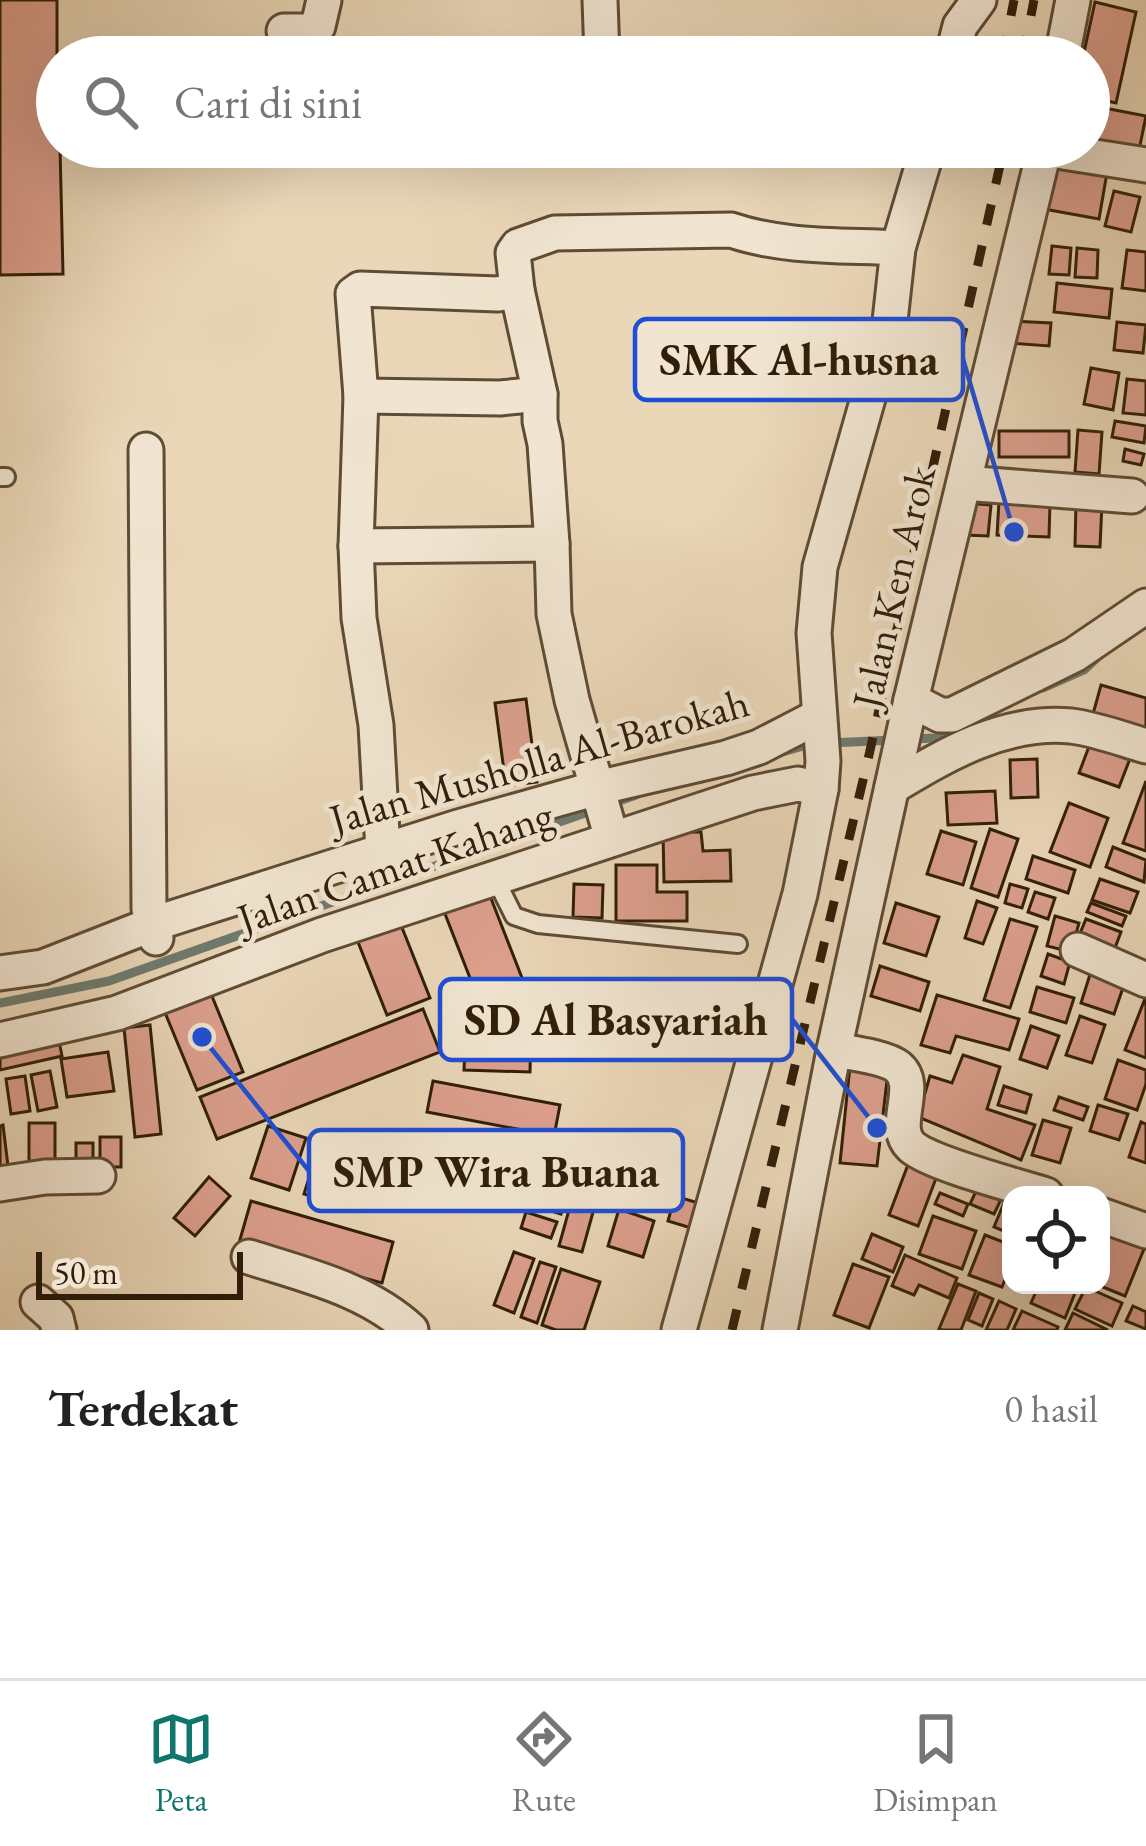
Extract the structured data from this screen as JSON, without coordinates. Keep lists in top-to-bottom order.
{
  "streets": {
    "street": ["Jalan Ken Arok", "Jalan Musholla Al-Barokah", "Jalan Camat Kahang"]
  },
  "places": ["SMK Al-husna", "SMP Wira Buana", "SD Al Basyariah"],
  "scale_bar": "50 m",
  "page": {
    "search": "Cari di sini",
    "scale": "50 m",
    "heading": ["Terdekat", "0 hasil"],
    "nav": ["Peta", "Rute", "Disimpan"]
  }
}
